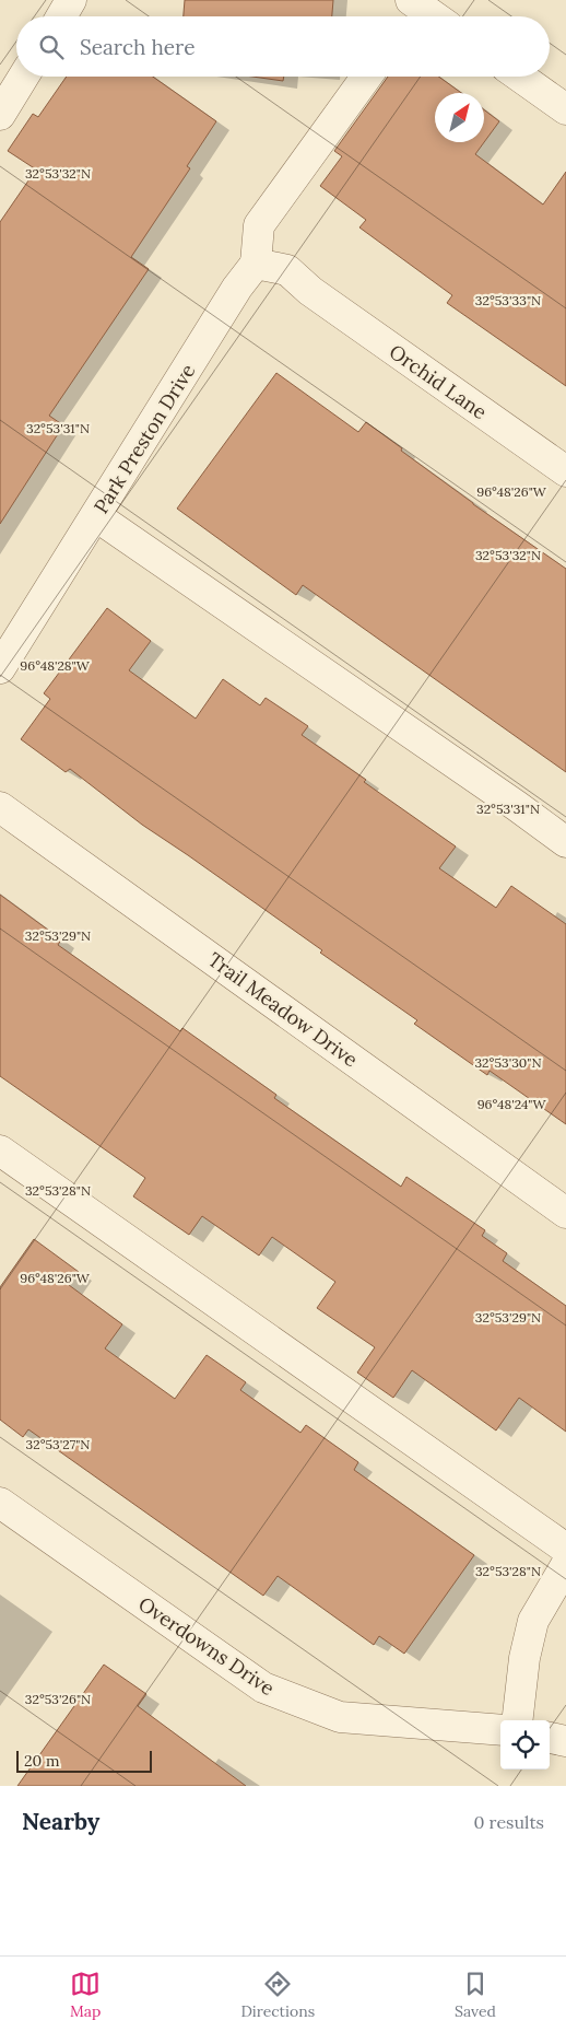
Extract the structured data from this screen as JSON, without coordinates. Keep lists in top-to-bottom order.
{
  "streets": {
    "street": [
      "Orchid Lane",
      "Park Preston Drive",
      "Trail Meadow Drive",
      "Overdowns Drive"
    ]
  },
  "crossings": [
    ["Orchid Lane", "Park Preston Drive"]
  ],
  "scale_bar": "20 m",
  "north": "top right",
  "page": {
    "search": "Search here",
    "scale": "20 m",
    "heading": ["Nearby", "0 results"],
    "nav": ["Map", "Directions", "Saved"]
  },
  "coordinates": [
    "32°53'32\"N",
    "32°53'33\"N",
    "32°53'31\"N",
    "96°48'26\"W",
    "96°48'28\"W",
    "32°53'29\"N",
    "32°53'30\"N",
    "96°48'24\"W",
    "32°53'28\"N",
    "32°53'27\"N",
    "32°53'26\"N"
  ]
}
